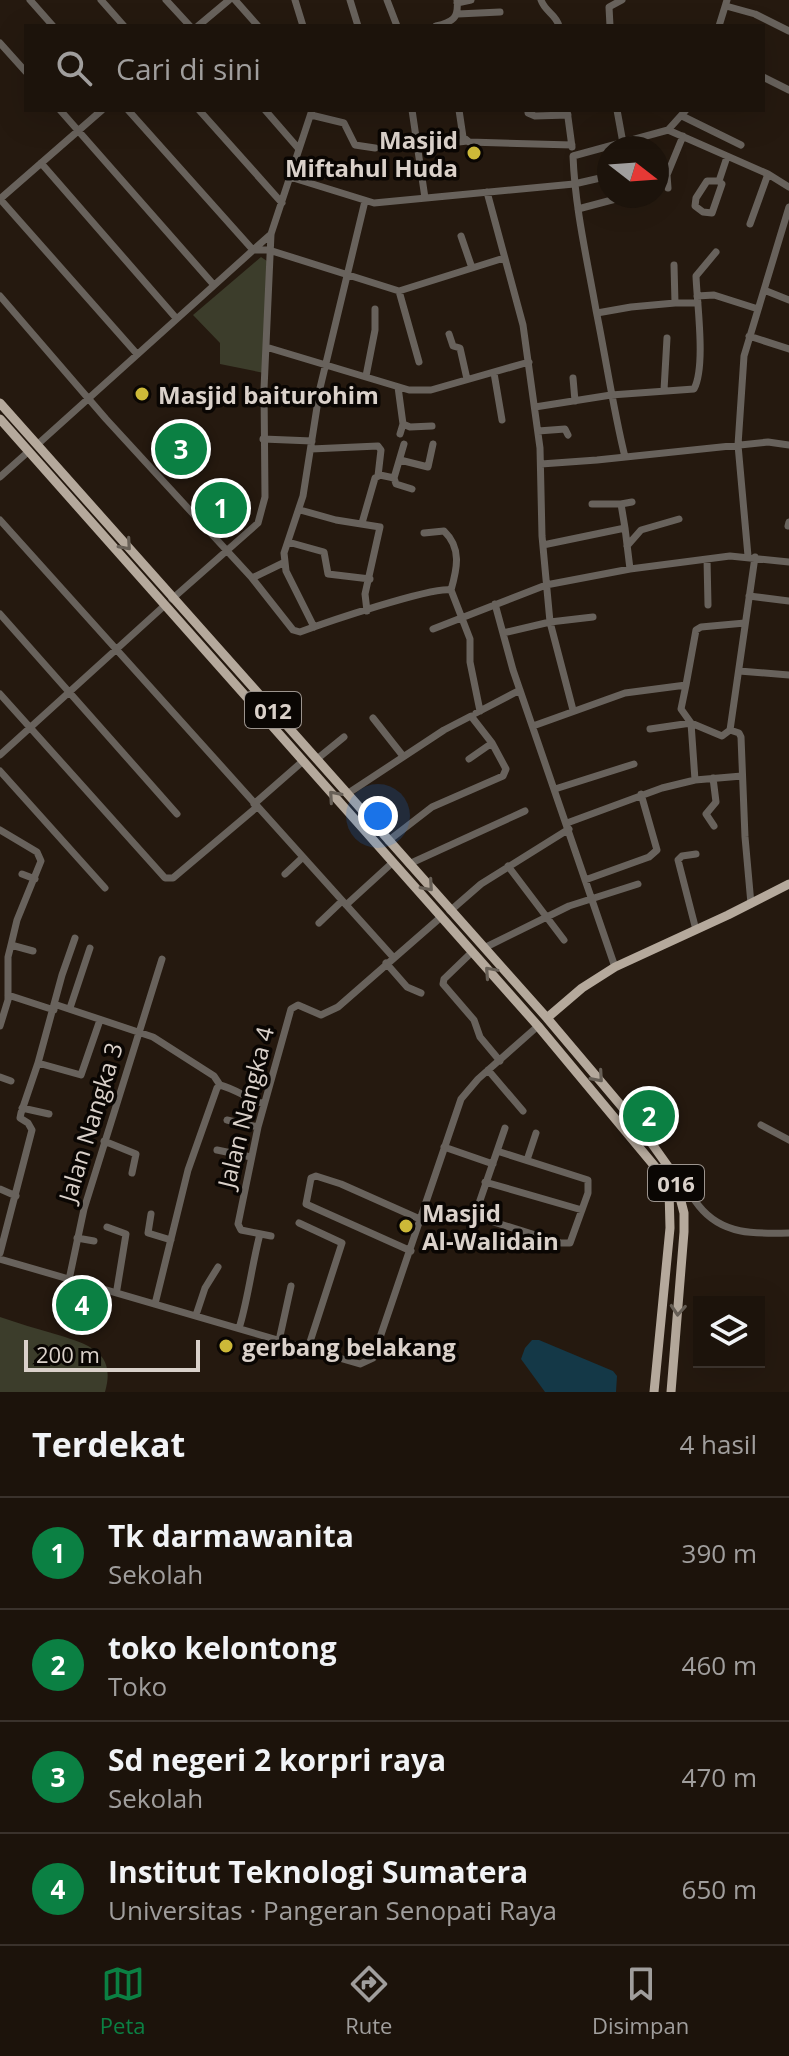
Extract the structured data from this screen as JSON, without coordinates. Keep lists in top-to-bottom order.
{
  "streets": {
    "main road": ["012", "016"],
    "street": ["Jalan Nangka 4", "Jalan Nangka 3"]
  },
  "crossings": [
    ["012", "Jalan Nangka 4"],
    ["012", "016"],
    ["Jalan Nangka 4", "Jalan Nangka 3"]
  ],
  "places": [
    "Masjid Miftahul Huda",
    "Masjid baiturohim",
    "Masjid Al-Walidain",
    "gerbang belakang"
  ],
  "scale_bar": "200 m",
  "north": "right",
  "page": {
    "search": "Cari di sini",
    "pins": [
      "3",
      "1",
      "2",
      "4"
    ],
    "scale": "200 m",
    "heading": ["Terdekat", "4 hasil"],
    "list": [
      {
        "mark": "1",
        "name": "Tk darmawanita",
        "note": "Sekolah",
        "value": "390 m"
      },
      {
        "mark": "2",
        "name": "toko kelontong",
        "note": "Toko",
        "value": "460 m"
      },
      {
        "mark": "3",
        "name": "Sd negeri 2 korpri raya",
        "note": "Sekolah",
        "value": "470 m"
      },
      {
        "mark": "4",
        "name": "Institut Teknologi Sumatera",
        "note": "Universitas · Pangeran Senopati Raya",
        "value": "650 m"
      }
    ],
    "nav": ["Peta", "Rute", "Disimpan"]
  }
}
